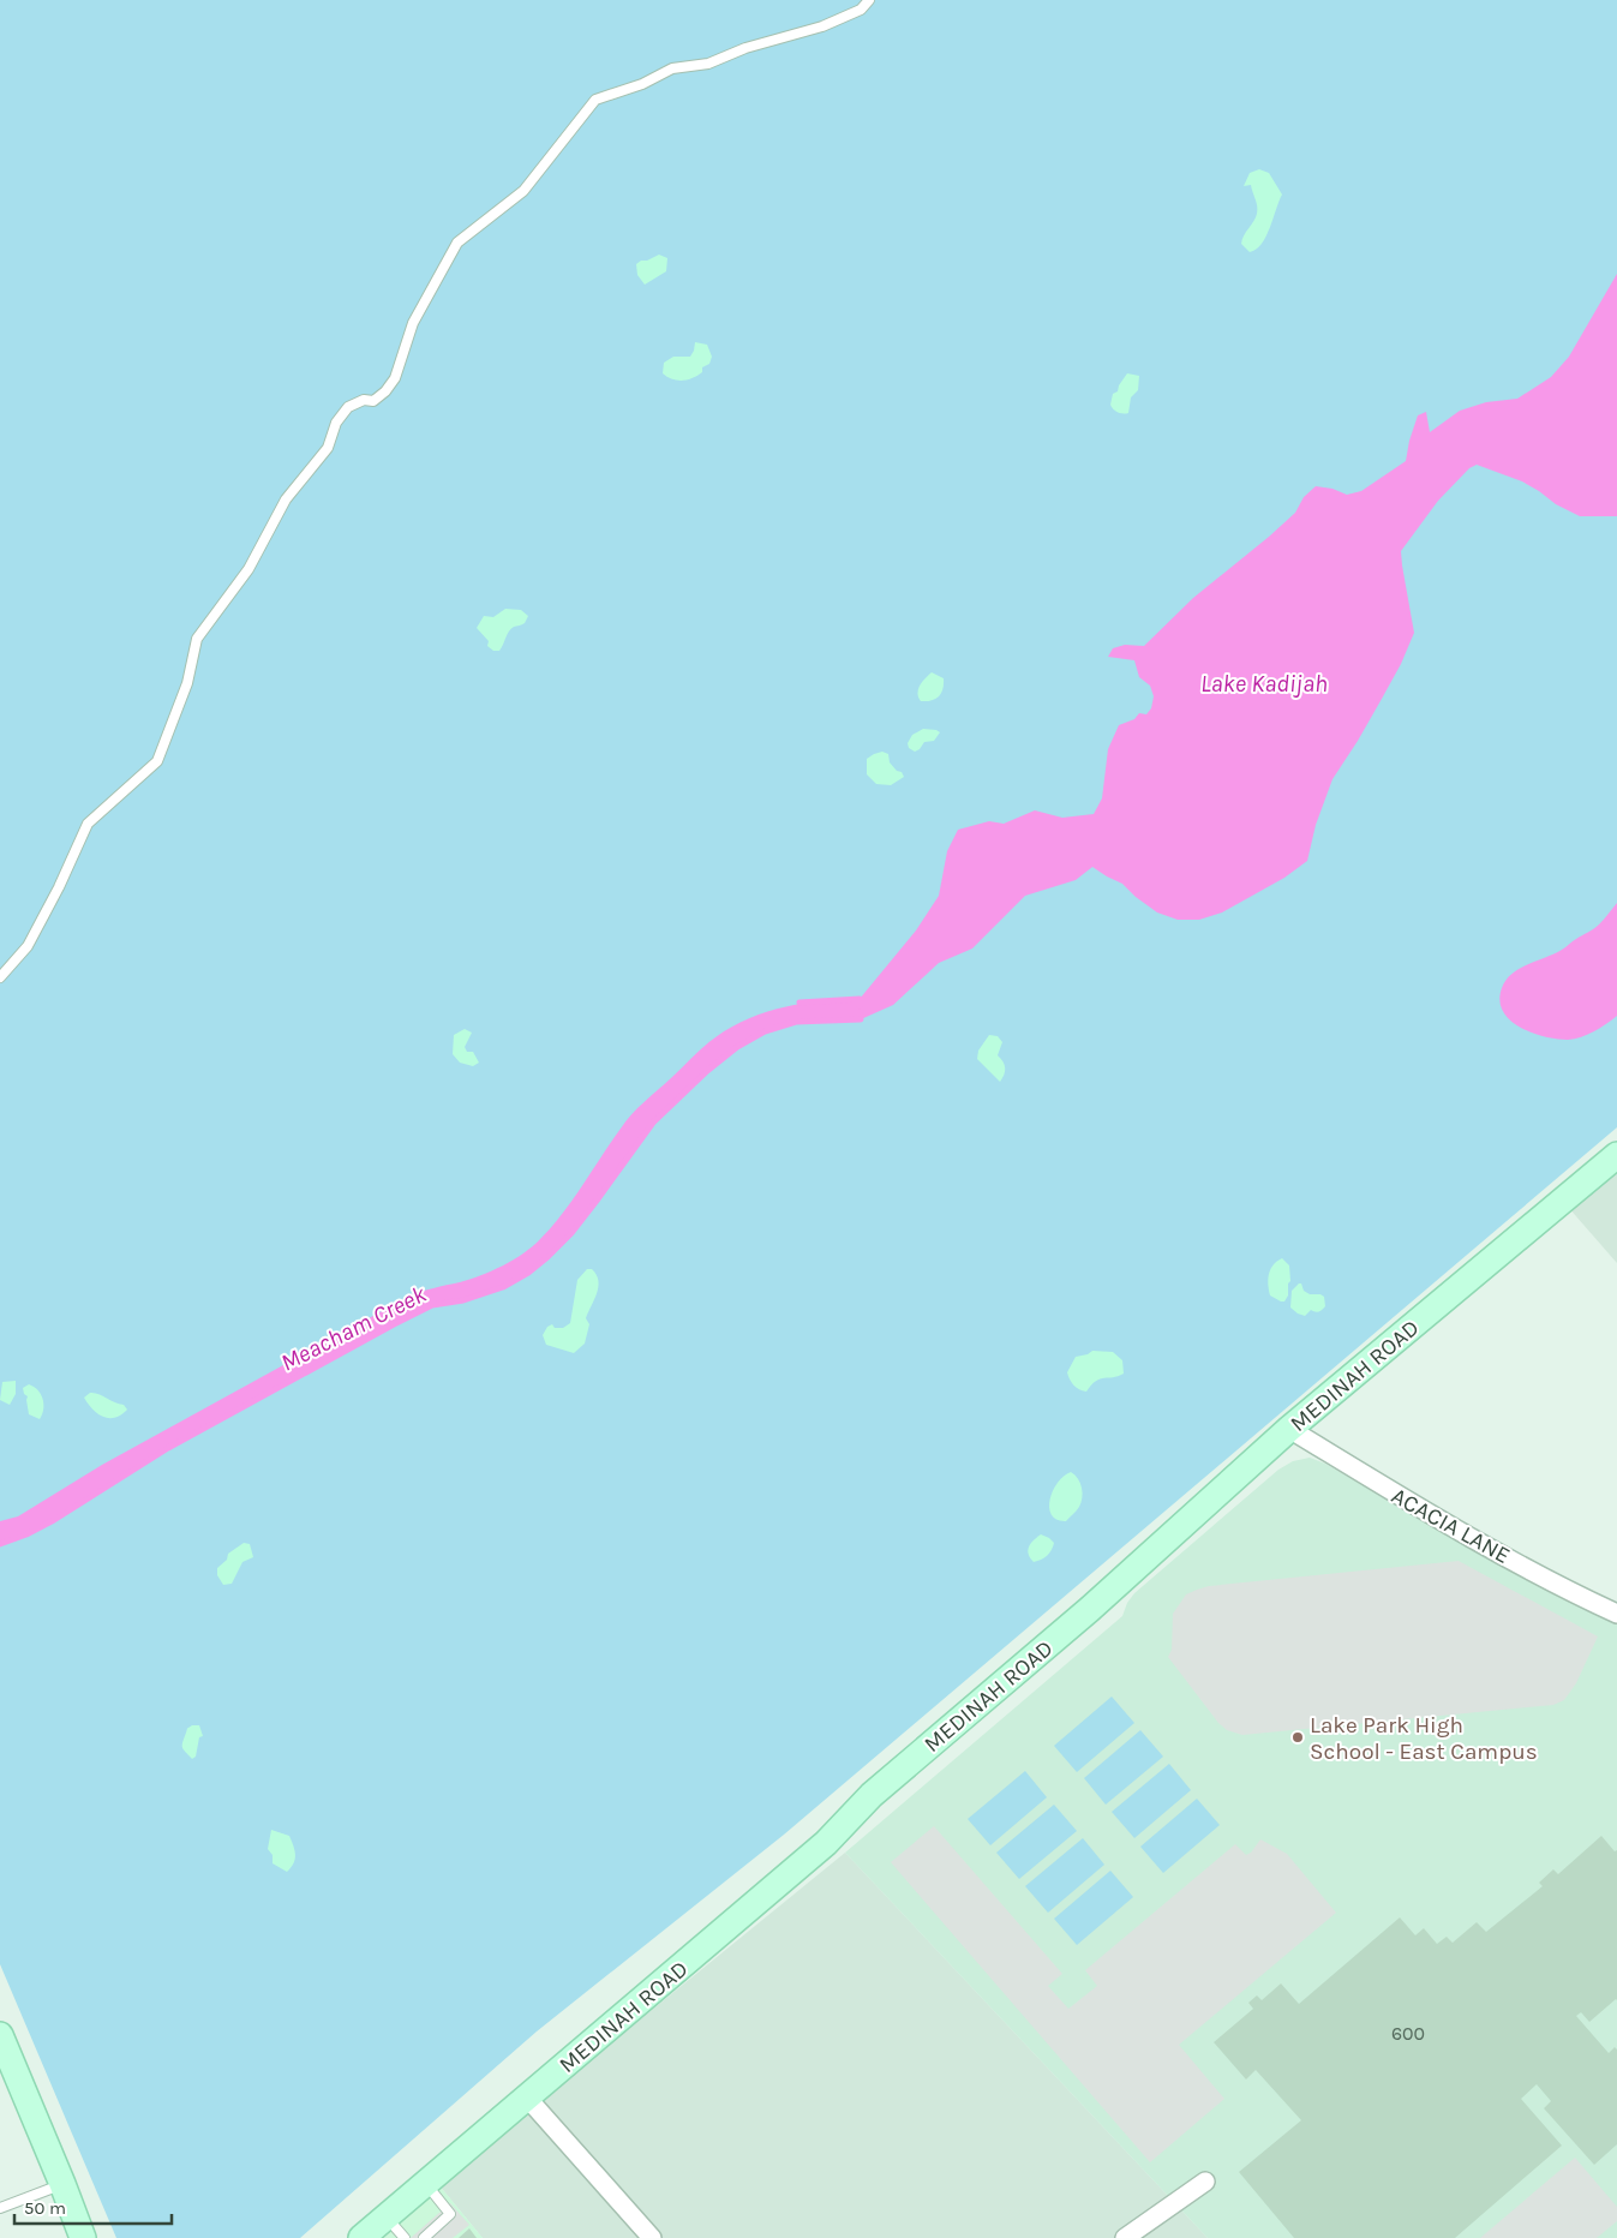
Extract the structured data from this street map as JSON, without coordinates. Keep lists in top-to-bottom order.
{
  "streets": {
    "main road": ["MEDINAH ROAD"],
    "street": ["ACACIA LANE"]
  },
  "crossings": [
    ["MEDINAH ROAD", "ACACIA LANE"]
  ],
  "water": ["Lake Kadijah", "Meacham Creek"],
  "places": ["Lake Park High School - East Campus"],
  "house_numbers": ["600"],
  "scale_bar": "50 m"
}
